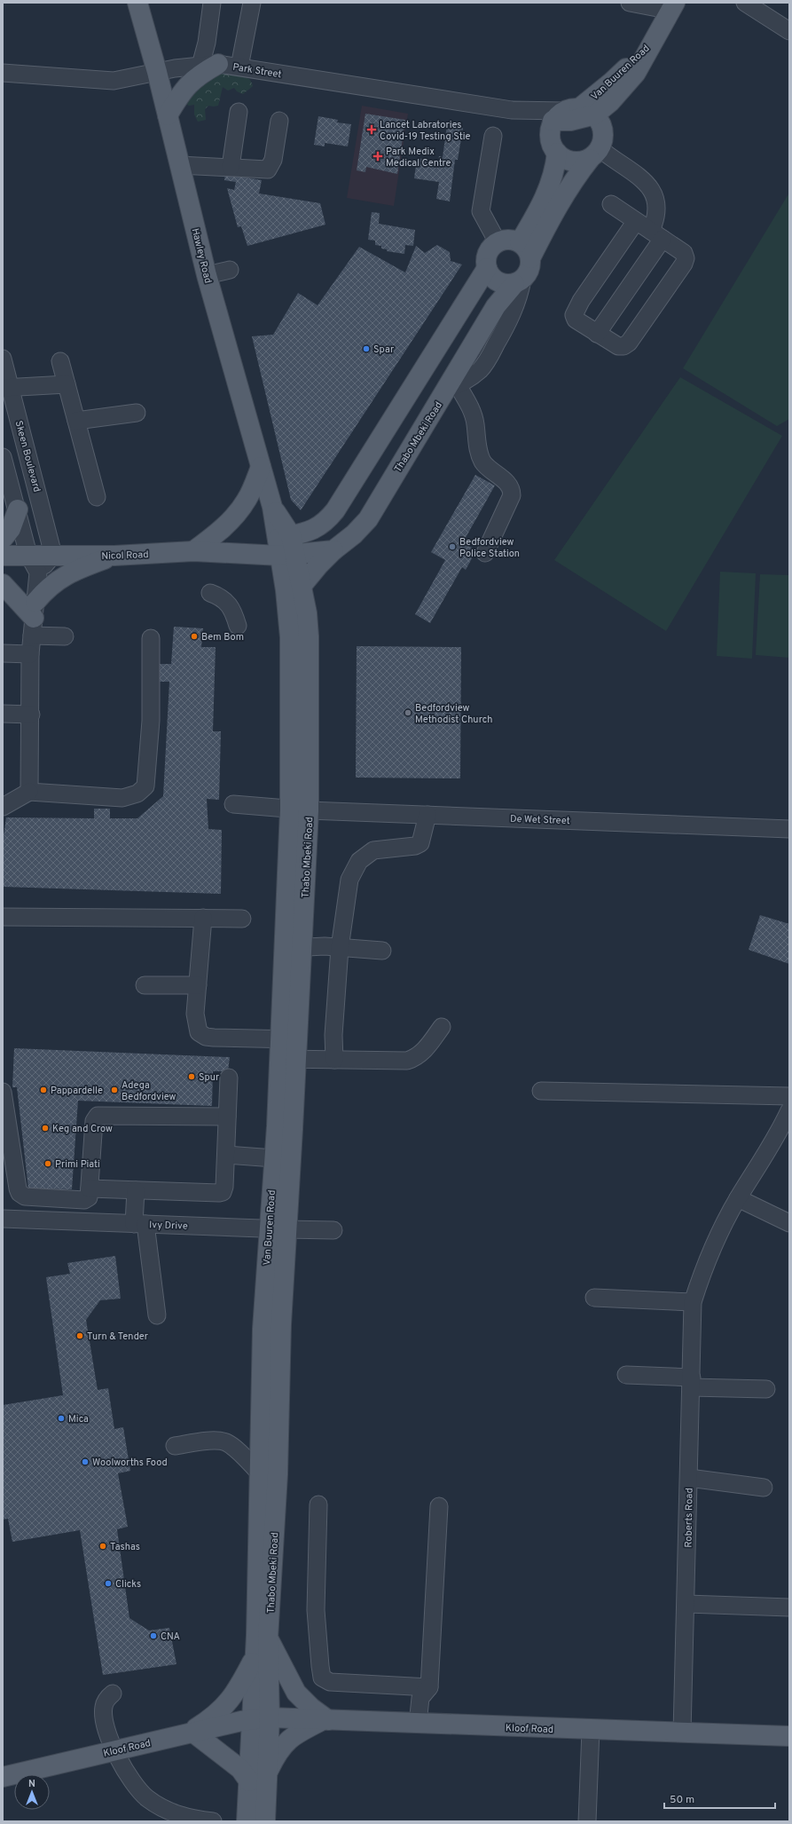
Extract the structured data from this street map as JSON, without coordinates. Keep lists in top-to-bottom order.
{
  "streets": {
    "main road": [
      "Van Buuren Road",
      "Hawley Road",
      "Thabo Mbeki Road",
      "Nicol Road",
      "Kloof Road"
    ],
    "street": [
      "Park Street",
      "Skeen Boulevard",
      "De Wet Street",
      "Ivy Drive",
      "Roberts Road"
    ]
  },
  "crossings": [
    ["Park Street", "Van Buuren Road"],
    ["Park Street", "Hawley Road"],
    ["Van Buuren Road", "Thabo Mbeki Road"],
    ["Van Buuren Road", "Ivy Drive"],
    ["Hawley Road", "Nicol Road"],
    ["Thabo Mbeki Road", "De Wet Street"],
    ["Thabo Mbeki Road", "Kloof Road"],
    ["Skeen Boulevard", "Nicol Road"],
    ["Roberts Road", "Kloof Road"]
  ],
  "places": {
    "health": ["Lancet Labratories Covid-19 Testing Stie", "Park Medix Medical Centre"],
    "other": [
      "Spar",
      "Bedfordview Police Station",
      "Bem Bom",
      "Bedfordview Methodist Church",
      "Spur",
      "Pappardelle",
      "Adega Bedfordview",
      "Keg and Crow",
      "Primi Piati",
      "Turn & Tender",
      "Mica",
      "Woolworths Food",
      "Tashas",
      "Clicks",
      "CNA"
    ]
  },
  "scale_bar": "50 m",
  "north": "top"
}
